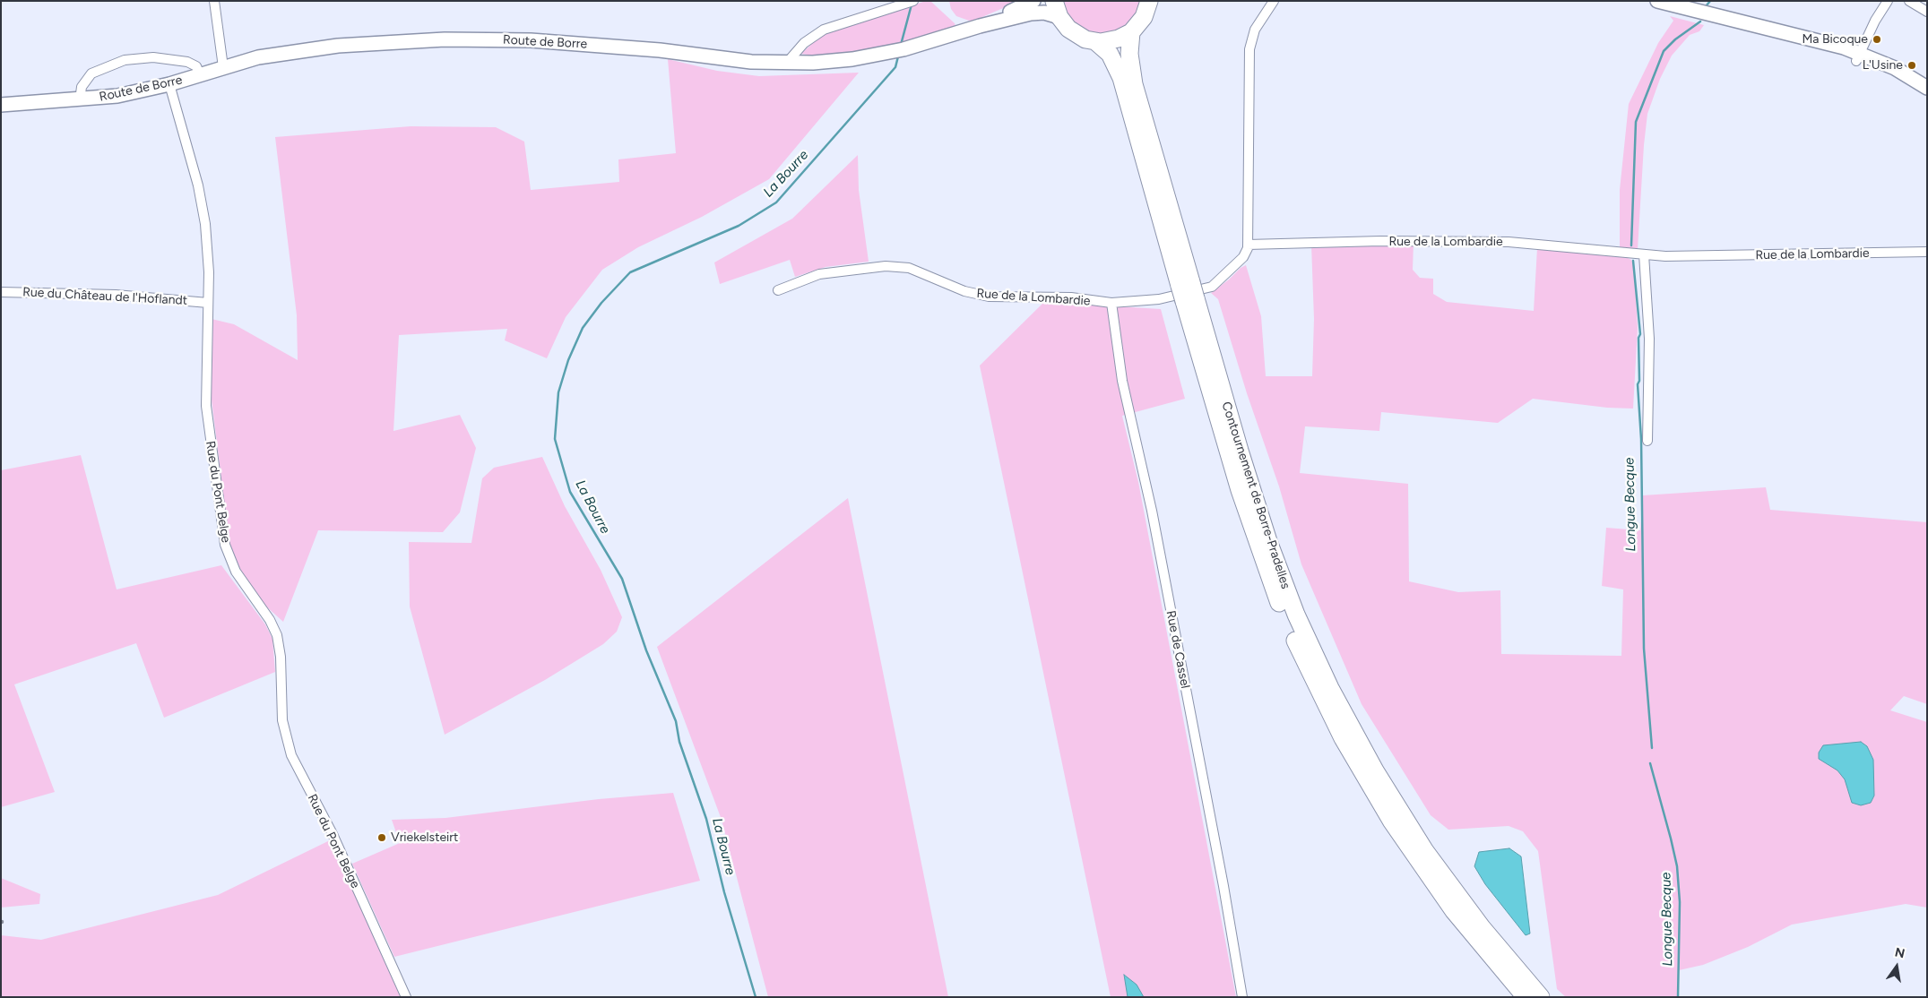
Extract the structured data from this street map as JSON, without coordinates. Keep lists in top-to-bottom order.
{
  "streets": {
    "highway": ["Contournement de Borre-Pradelles"],
    "main road": ["Route de Borre"],
    "street": [
      "Rue de la Lombardie",
      "Rue du Château de l'Hoflandt",
      "Rue du Pont Belge",
      "Rue de Cassel"
    ]
  },
  "crossings": [
    ["Route de Borre", "Rue du Pont Belge"],
    ["Rue de la Lombardie", "Rue de Cassel"],
    ["Rue du Château de l'Hoflandt", "Rue du Pont Belge"]
  ],
  "water": ["La Bourre", "Longue Becque"],
  "places": ["Ma Bicoque", "L'Usine", "Vriekelsteirt"],
  "north": "top"
}
